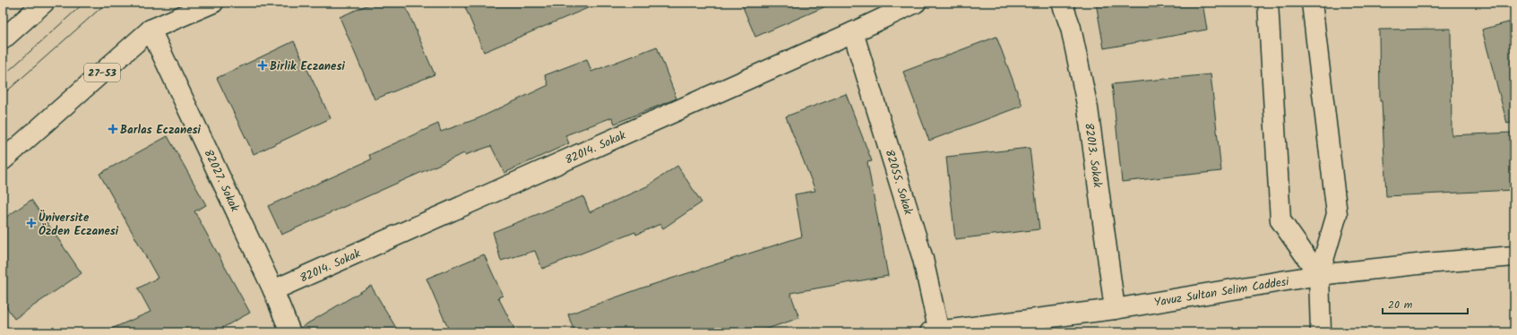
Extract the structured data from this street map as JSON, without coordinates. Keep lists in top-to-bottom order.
{
  "streets": {
    "street": [
      "27-53",
      "82014. Sokak",
      "82013. Sokak",
      "82027. Sokak",
      "82055. Sokak",
      "Yavuz Sultan Selim Caddesi"
    ]
  },
  "crossings": [
    ["27-53", "82027. Sokak"],
    ["82014. Sokak", "82027. Sokak"],
    ["82014. Sokak", "82055. Sokak"],
    ["82013. Sokak", "Yavuz Sultan Selim Caddesi"],
    ["82055. Sokak", "Yavuz Sultan Selim Caddesi"]
  ],
  "places": {
    "health": ["Birlik Eczanesi", "Barlas Eczanesi", "Üniversite Özden Eczanesi"]
  },
  "scale_bar": "20 m"
}
